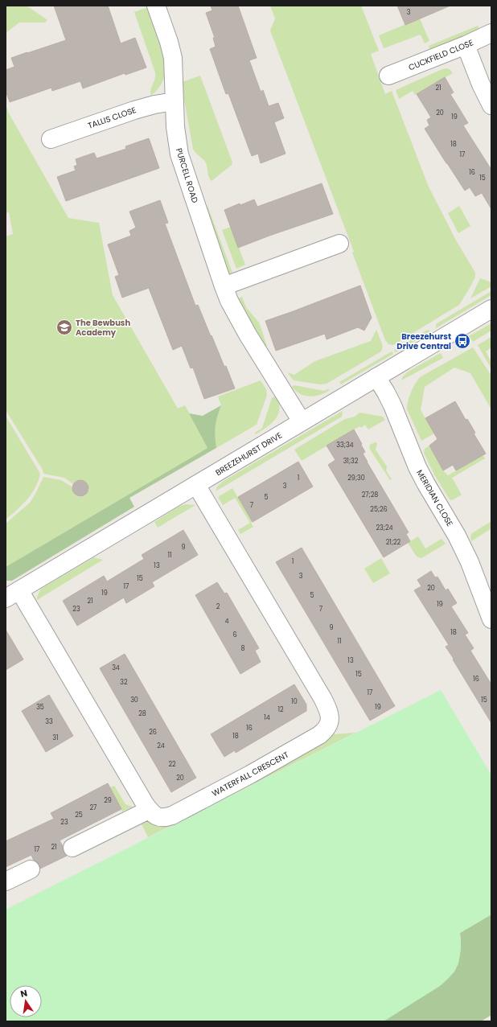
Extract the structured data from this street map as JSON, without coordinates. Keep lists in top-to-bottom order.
{
  "streets": {
    "street": [
      "CUCKFIELD CLOSE",
      "TALLIS CLOSE",
      "PURCELL ROAD",
      "BREEZEHURST DRIVE",
      "MERIDIAN CLOSE",
      "WATERFALL CRESCENT"
    ]
  },
  "crossings": [
    ["TALLIS CLOSE", "PURCELL ROAD"],
    ["PURCELL ROAD", "BREEZEHURST DRIVE"],
    ["BREEZEHURST DRIVE", "MERIDIAN CLOSE"],
    ["BREEZEHURST DRIVE", "WATERFALL CRESCENT"]
  ],
  "places": {
    "school or university": ["The Bewbush Academy"],
    "bus stop": ["Breezehurst Drive Central"]
  },
  "house_numbers": [
    "3",
    "21",
    "20",
    "19",
    "18",
    "17",
    "16",
    "15",
    "33;34",
    "31;32",
    "1",
    "29;30",
    "3",
    "27;28",
    "5",
    "7",
    "25;26",
    "23;24",
    "21;22",
    "9",
    "11",
    "1",
    "13",
    "3",
    "15",
    "17",
    "20",
    "19",
    "5",
    "21",
    "19",
    "2",
    "23",
    "7",
    "4",
    "9",
    "18",
    "6",
    "11",
    "8",
    "13",
    "34",
    "15",
    "16",
    "32",
    "17",
    "30",
    "15",
    "10",
    "35",
    "19",
    "12",
    "28",
    "14",
    "33",
    "16",
    "26",
    "18",
    "31",
    "24",
    "22",
    "20",
    "29",
    "27",
    "25",
    "23",
    "21",
    "17"
  ],
  "north": "top"
}
